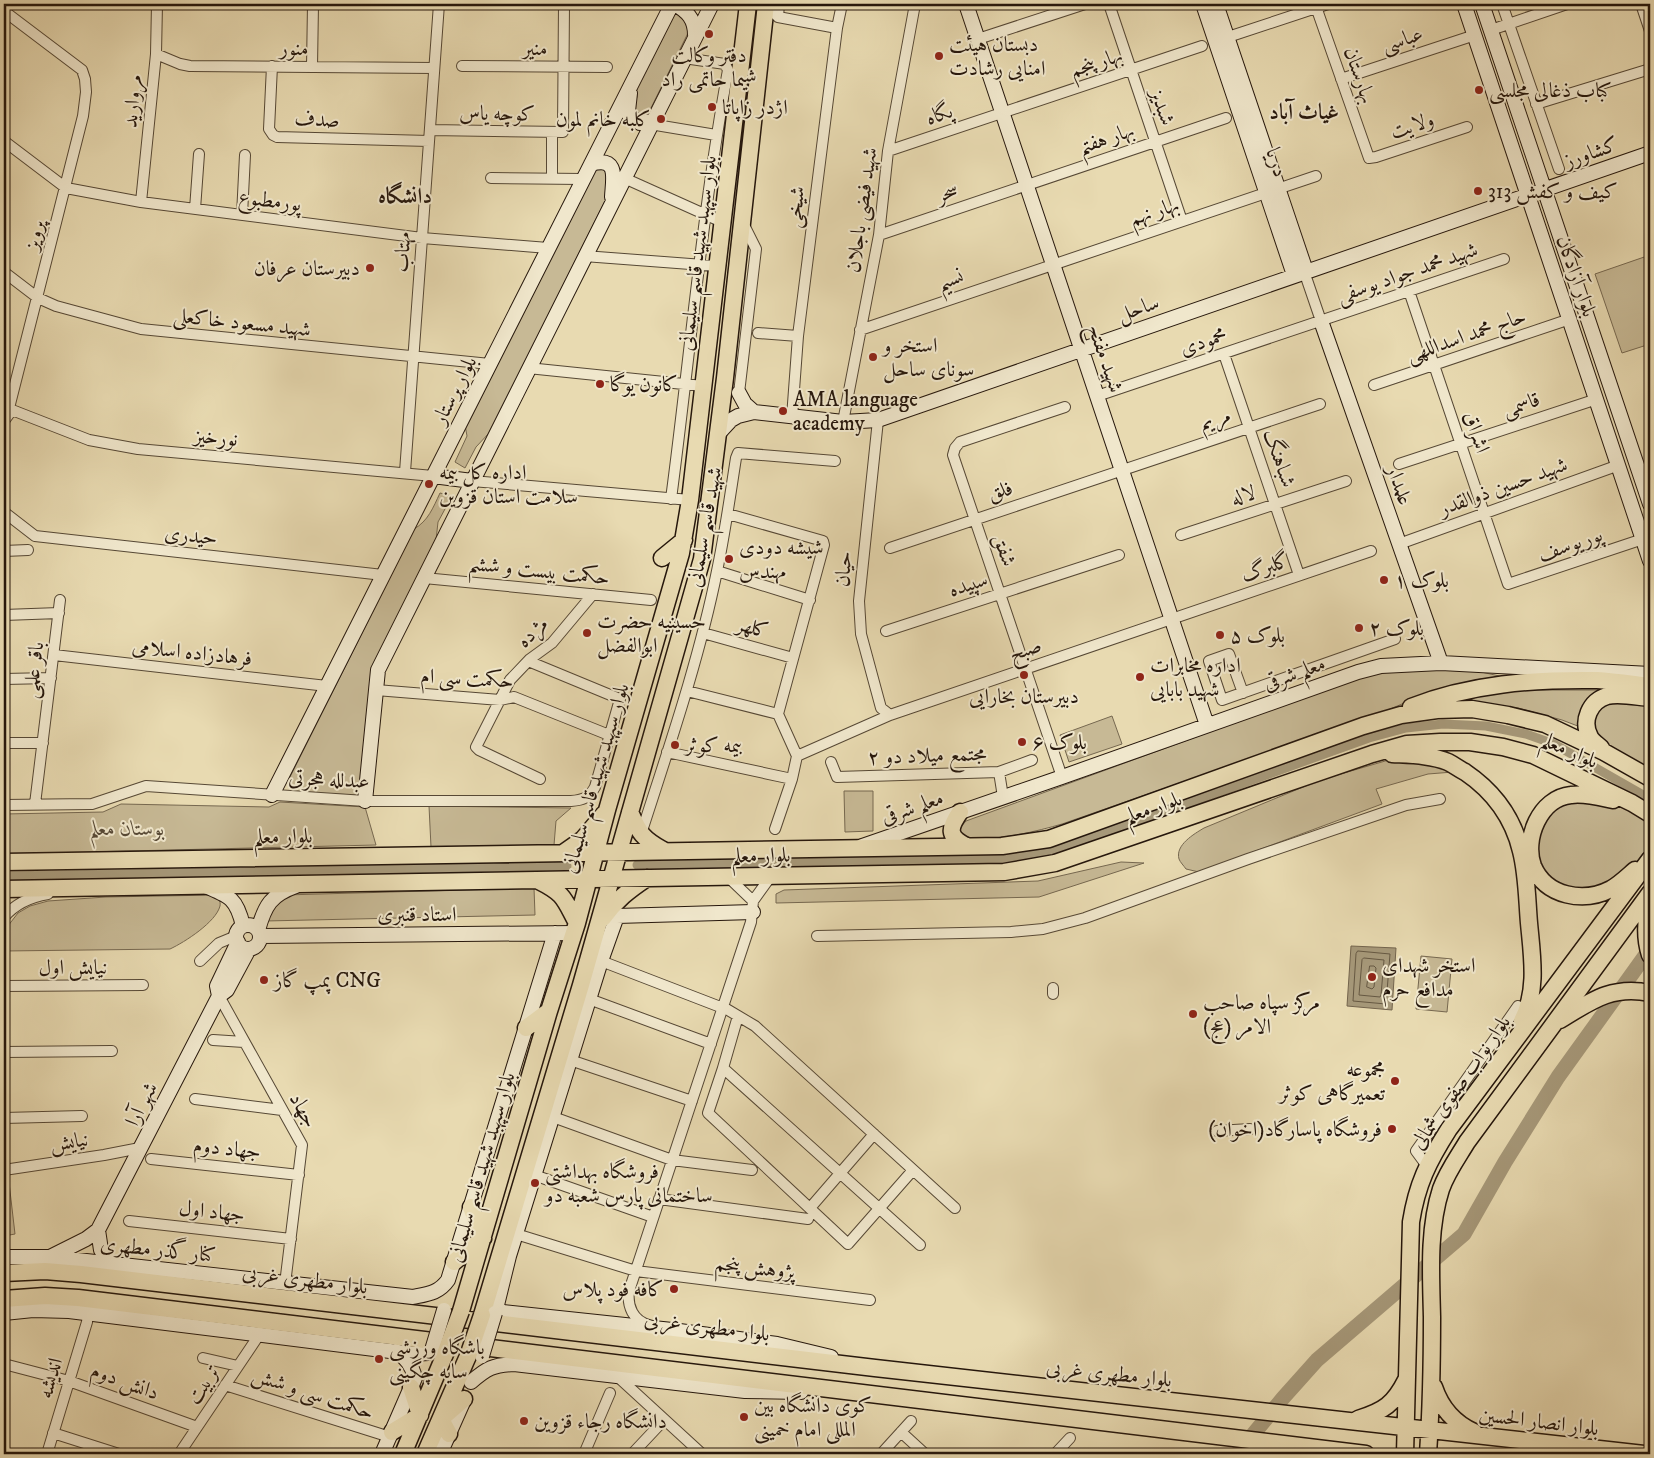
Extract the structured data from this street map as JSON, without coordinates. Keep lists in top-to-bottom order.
{
  "streets": {
    "main road": [
      "بلوار سپهبد شهید قاسم سلیمانی",
      "بلوار معلم",
      "بلوار نواب صفوی شمالی",
      "بلوار مطهری غربی",
      "بلوار انصار الحسین"
    ],
    "street": [
      "عباسی",
      "منور",
      "منیر",
      "بهار پنجم",
      "بهارستان",
      "مروارید",
      "شبدیز",
      "کوچه یاس",
      "پگاه",
      "صدف",
      "ولایت",
      "بهار هفتم",
      "کشاورز",
      "دریا",
      "سحر",
      "پورمطبوع",
      "شیخی",
      "شهید فیضی باجلان",
      "بهار نهم",
      "پرویز",
      "مهتاب",
      "شهید محمد جواد یوسفی",
      "بلوار آزادگان",
      "نسیم",
      "ساحل",
      "شهید مسعود خاکعلی",
      "حاج محمد اسداللهی",
      "محمودی",
      "شهید مفتح",
      "بلوار پرستار",
      "قاسمی",
      "مریم",
      "اشراق",
      "نورخیز",
      "شباهنگ",
      "علمدار",
      "شهید حسین ذوالقدر",
      "فلق",
      "لاله",
      "شهید قاسم سلیمانی",
      "حیدری",
      "پوریوسف",
      "شفق",
      "گلبرگ",
      "حیان",
      "حکمت بیست و ششم",
      "سپیده",
      "کلهر",
      "مژده",
      "صبح",
      "فرهادزاده اسلامی",
      "باقر علمی",
      "معلم شرقی",
      "حکمت سی ام",
      "مجتمع میلاد دو ۲",
      "عبدلله هجرتی",
      "استاد قنبری",
      "نیایش اول",
      "شهر آرا",
      "جهاد",
      "نيايش",
      "جهاد دوم",
      "جهاد اول",
      "کنار گذر مطهری",
      "پژوهش پنجم",
      "اندیشه",
      "دانش دوم",
      "تربیت",
      "حکمت سی و شش"
    ]
  },
  "crossings": [
    ["عباسی", "بهارستان"],
    ["عباسی", "بلوار آزادگان"],
    ["منور", "مروارید"],
    ["منور", "صدف"],
    ["منور", "مهتاب"],
    ["منیر", "کوچه یاس"],
    ["بهار پنجم", "شبدیز"],
    ["بهار پنجم", "پگاه"],
    ["بهار پنجم", "شهید مفتح"],
    ["بهارستان", "ولایت"],
    ["مروارید", "پورمطبوع"],
    ["شبدیز", "بهار هفتم"],
    ["شبدیز", "بهار نهم"],
    ["کوچه یاس", "مهتاب"],
    ["پگاه", "شهید فیضی باجلان"],
    ["پگاه", "شهید مفتح"],
    ["صدف", "مهتاب"],
    ["بهار هفتم", "سحر"],
    ["بهار هفتم", "شهید مفتح"],
    ["کشاورز", "بلوار آزادگان"],
    ["کشاورز", "ساحل"],
    ["دریا", "بهار نهم"],
    ["دریا", "ساحل"],
    ["سحر", "شهید فیضی باجلان"],
    ["سحر", "شهید مفتح"],
    ["پورمطبوع", "پرویز"],
    ["پورمطبوع", "مهتاب"],
    ["پورمطبوع", "بلوار پرستار"],
    ["شیخی", "ساحل"],
    ["شهید فیضی باجلان", "نسیم"],
    ["شهید فیضی باجلان", "ساحل"],
    ["بهار نهم", "نسیم"],
    ["بهار نهم", "شهید مفتح"],
    ["پرویز", "شهید مسعود خاکعلی"],
    ["پرویز", "نورخیز"],
    ["مهتاب", "شهید مسعود خاکعلی"],
    ["مهتاب", "نورخیز"],
    ["بلوار سپهبد شهید قاسم سلیمانی", "ساحل"],
    ["بلوار سپهبد شهید قاسم سلیمانی", "بلوار معلم"],
    ["بلوار سپهبد شهید قاسم سلیمانی", "استاد قنبری"],
    ["بلوار سپهبد شهید قاسم سلیمانی", "پژوهش پنجم"],
    ["شهید محمد جواد یوسفی", "محمودی"],
    ["شهید محمد جواد یوسفی", "اشراق"],
    ["شهید محمد جواد یوسفی", "علمدار"],
    ["بلوار آزادگان", "ساحل"],
    ["بلوار آزادگان", "حاج محمد اسداللهی"],
    ["بلوار آزادگان", "قاسمی"],
    ["بلوار آزادگان", "شهید حسین ذوالقدر"],
    ["بلوار آزادگان", "پوریوسف"],
    ["نسیم", "شهید مفتح"],
    ["ساحل", "شهید مفتح"],
    ["ساحل", "حیان"],
    ["شهید مسعود خاکعلی", "بلوار پرستار"],
    ["حاج محمد اسداللهی", "اشراق"],
    ["محمودی", "شهید مفتح"],
    ["محمودی", "شباهنگ"],
    ["محمودی", "علمدار"],
    ["شهید مفتح", "مریم"],
    ["شهید مفتح", "فلق"],
    ["شهید مفتح", "گلبرگ"],
    ["شهید مفتح", "صبح"],
    ["شهید مفتح", "معلم شرقی"],
    ["بلوار پرستار", "نورخیز"],
    ["بلوار پرستار", "حیدری"],
    ["بلوار پرستار", "فرهادزاده اسلامی"],
    ["بلوار پرستار", "عبدلله هجرتی"],
    ["قاسمی", "اشراق"],
    ["مریم", "شباهنگ"],
    ["مریم", "فلق"],
    ["اشراق", "شهید حسین ذوالقدر"],
    ["اشراق", "پوریوسف"],
    ["شباهنگ", "لاله"],
    ["شباهنگ", "گلبرگ"],
    ["علمدار", "شهید حسین ذوالقدر"],
    ["علمدار", "معلم شرقی"],
    ["فلق", "شفق"],
    ["شهید قاسم سلیمانی", "کلهر"],
    ["شفق", "سپیده"],
    ["شفق", "صبح"],
    ["شفق", "معلم شرقی"],
    ["گلبرگ", "صبح"],
    ["حیان", "صبح"],
    ["حکمت بیست و ششم", "مژده"],
    ["مژده", "حکمت سی ام"],
    ["مژده", "عبدلله هجرتی"],
    ["فرهادزاده اسلامی", "باقر علمی"],
    ["باقر علمی", "عبدلله هجرتی"],
    ["معلم شرقی", "بلوار معلم"],
    ["حکمت سی ام", "عبدلله هجرتی"],
    ["استاد قنبری", "شهر آرا"],
    ["استاد قنبری", "کنار گذر مطهری"],
    ["بلوار نواب صفوی شمالی", "بلوار مطهری غربی"],
    ["بلوار نواب صفوی شمالی", "بلوار انصار الحسین"],
    ["شهر آرا", "جهاد"],
    ["شهر آرا", "نيايش"],
    ["جهاد", "جهاد دوم"],
    ["جهاد", "جهاد اول"],
    ["جهاد", "کنار گذر مطهری"],
    ["بلوار مطهری غربی", "بلوار انصار الحسین"],
    ["اندیشه", "دانش دوم"],
    ["دانش دوم", "تربیت"],
    ["تربیت", "حکمت سی و شش"]
  ],
  "districts": ["غیاث آباد", "دانشگاه"],
  "parks": ["بوستان معلم"],
  "places": [
    "دفتر وکالت شیما حاتمی راد",
    "دبستان هیئت امنایی رشادت",
    "کباب ذغالی مجلسی",
    "اژدر زاپاتا",
    "کلبه خانم لمون",
    "کیف و کفش 313",
    "دبیرستان عرفان",
    "استخر و سونای ساحل",
    "کانون یوگا",
    "AMA language academy",
    "اداره کل بیمه سلامت استان قزوین",
    "شیشه دودی مهندس",
    "بلوک ۱",
    "بلوک ۲",
    "حسینیه حضرت ابوالفضل",
    "بلوک ۵",
    "دبیرستان بخارایی",
    "اداره مخابرات شهید بابایی",
    "بلوک ۶",
    "بیمه کوثر",
    "استخر شهدای مدافع حرم",
    "پمپ گاز CNG",
    "مرکز سپاه صاحب الامر (عج)",
    "مجموعه تعمیرگاهی کوثر",
    "فروشگاه پاسارگاد(اخوان)",
    "فروشگاه بهداشتی ساختمانی پارس شعبه دو",
    "کافه فود پلاس",
    "باشگاه ورزشى سايه چگينى",
    "کوی دانشگاه بین المللی امام خمینی",
    "دانشگاه رجاء قزوین"
  ]
}
